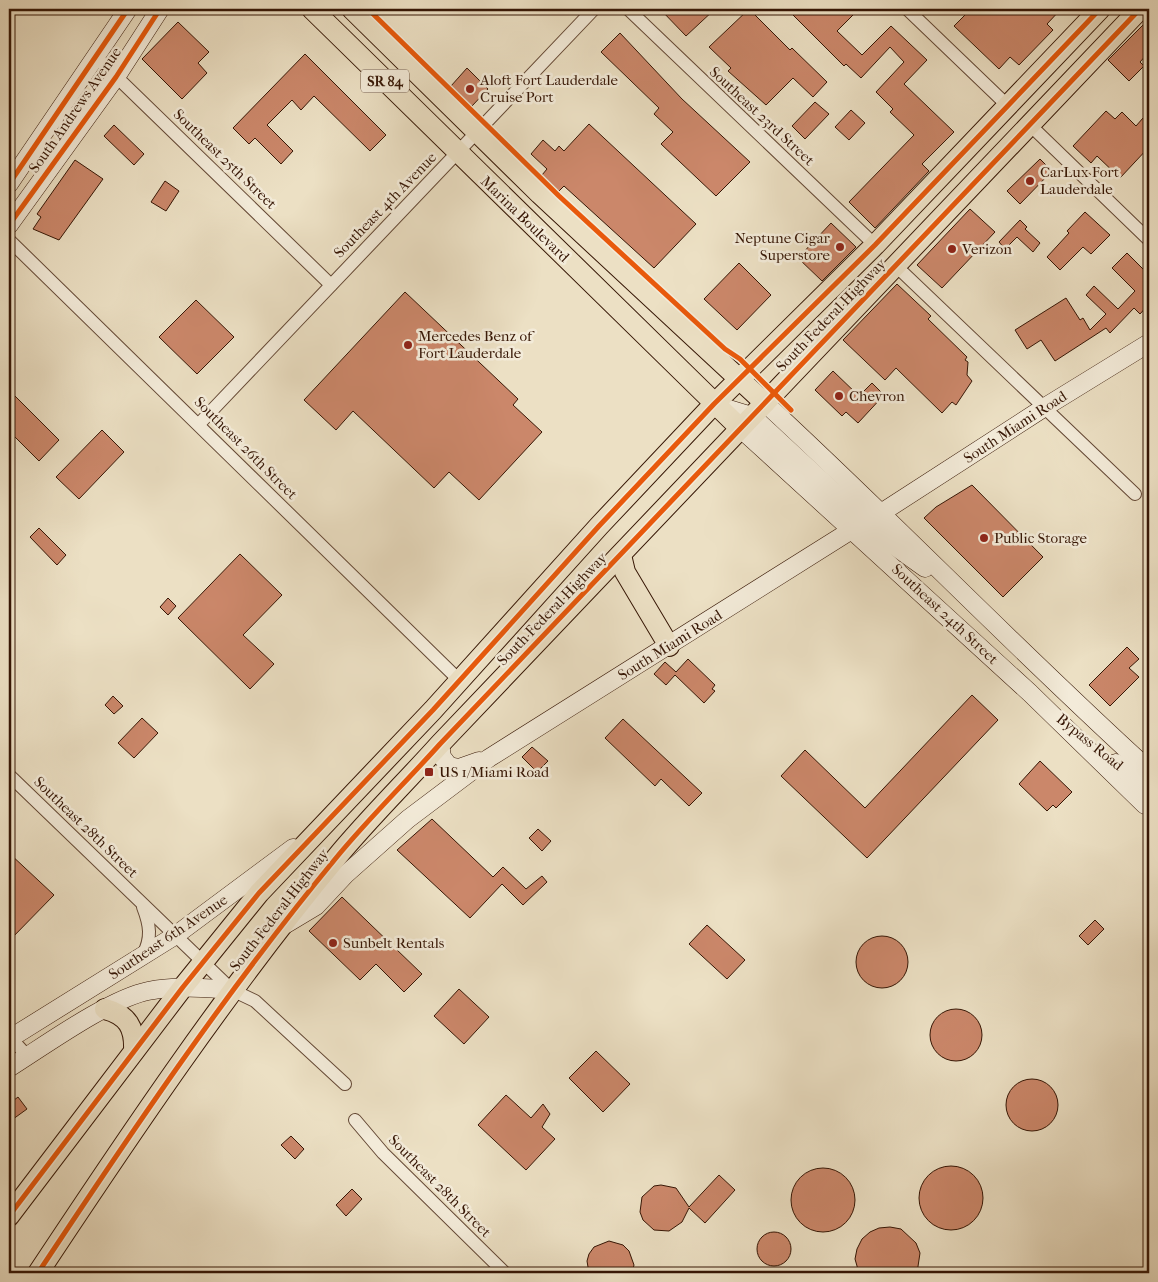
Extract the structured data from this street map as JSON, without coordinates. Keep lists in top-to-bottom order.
{
  "streets": {
    "main road": ["SR 84", "Marina Boulevard", "South Federal Highway"],
    "street": [
      "South Andrews Avenue",
      "Southeast 23rd Street",
      "Southeast 25th Street",
      "Southeast 4th Avenue",
      "South Miami Road",
      "Southeast 26th Street",
      "Southeast 24th Street",
      "Bypass Road",
      "Southeast 28th Street",
      "Southeast 6th Avenue"
    ]
  },
  "crossings": [
    ["South Andrews Avenue", "Southeast 25th Street"],
    ["Southeast 23rd Street", "South Federal Highway"],
    ["Southeast 25th Street", "Southeast 4th Avenue"],
    ["Southeast 4th Avenue", "Marina Boulevard"],
    ["Southeast 4th Avenue", "Southeast 26th Street"],
    ["Marina Boulevard", "South Federal Highway"],
    ["Marina Boulevard", "Southeast 24th Street"],
    ["South Federal Highway", "South Miami Road"],
    ["South Federal Highway", "Southeast 26th Street"],
    ["South Federal Highway", "Southeast 24th Street"],
    ["South Federal Highway", "Southeast 28th Street"],
    ["South Federal Highway", "Southeast 6th Avenue"],
    ["South Miami Road", "Southeast 24th Street"],
    ["Southeast 24th Street", "Bypass Road"],
    ["Southeast 28th Street", "Southeast 6th Avenue"]
  ],
  "places": {
    "other": [
      "Aloft Fort Lauderdale Cruise Port",
      "CarLux Fort Lauderdale",
      "Neptune Cigar Superstore",
      "Verizon",
      "Mercedes Benz of Fort Lauderdale",
      "Chevron",
      "Public Storage",
      "Sunbelt Rentals"
    ],
    "transit": ["US 1/Miami Road"]
  }
}
